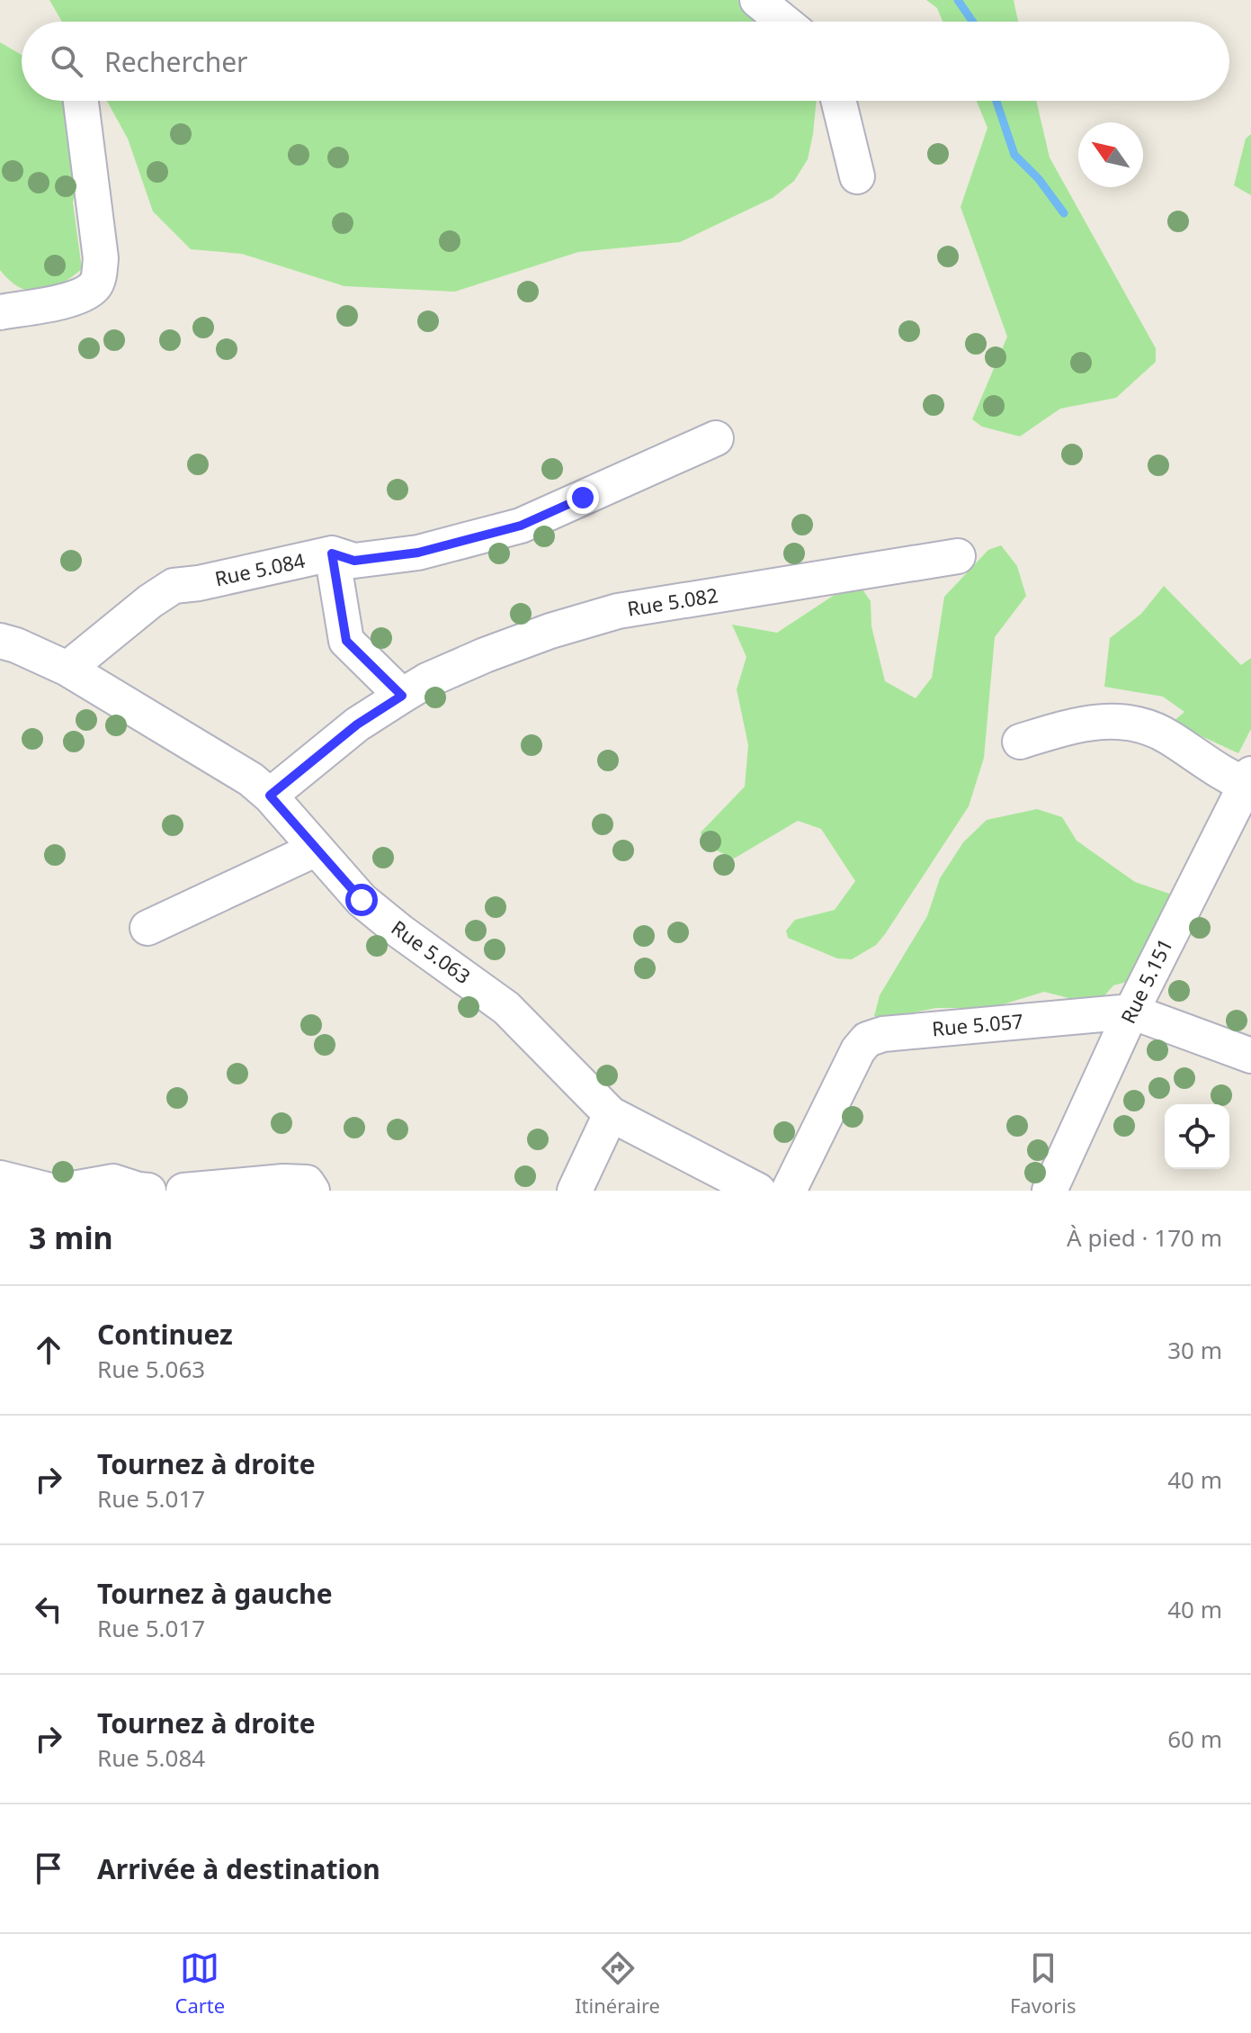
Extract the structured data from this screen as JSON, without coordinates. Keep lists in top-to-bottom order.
{
  "streets": {
    "street": [
      "Rue 5.084",
      "Rue 5.082",
      "Rue 5.063",
      "Rue 5.151",
      "Rue 5.057"
    ]
  },
  "crossings": [
    ["Rue 5.084", "Rue 5.063"],
    ["Rue 5.082", "Rue 5.063"],
    ["Rue 5.151", "Rue 5.057"]
  ],
  "north": "top left",
  "page": {
    "search": "Rechercher",
    "heading": ["3 min", "À pied · 170 m"],
    "list": [
      ["Continuez", "Rue 5.063", "30 m"],
      ["Tournez à droite", "Rue 5.017", "40 m"],
      ["Tournez à gauche", "Rue 5.017", "40 m"],
      ["Tournez à droite", "Rue 5.084", "60 m"],
      "Arrivée à destination"
    ],
    "nav": ["Carte", "Itinéraire", "Favoris"]
  }
}
